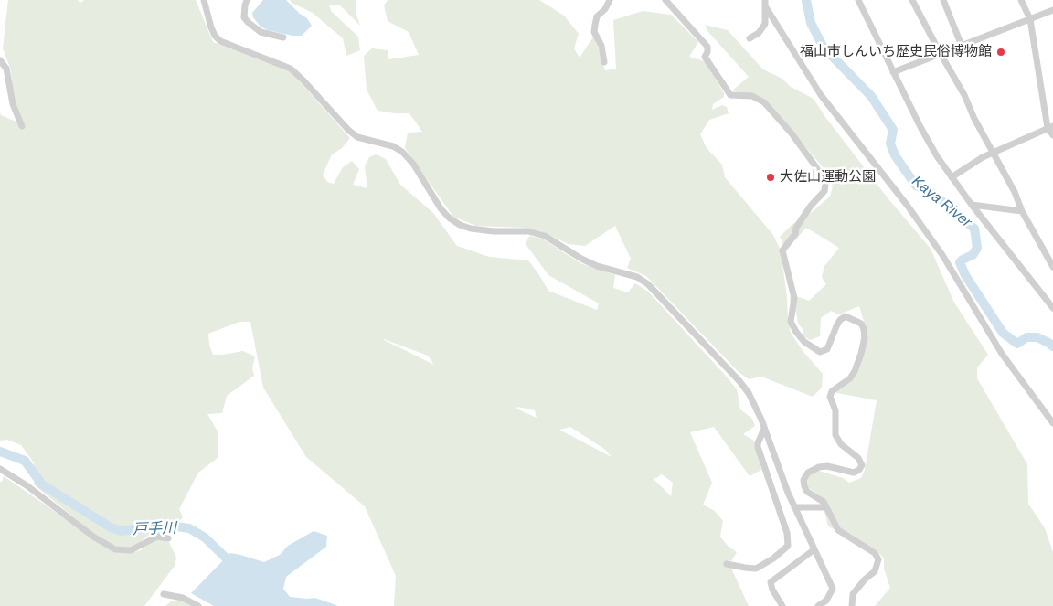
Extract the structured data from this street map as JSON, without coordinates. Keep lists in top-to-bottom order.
{
  "water": ["Kaya River", "戸手川"],
  "places": ["福山市しんいち歴史民俗博物館", "大佐山運動公園"]
}
